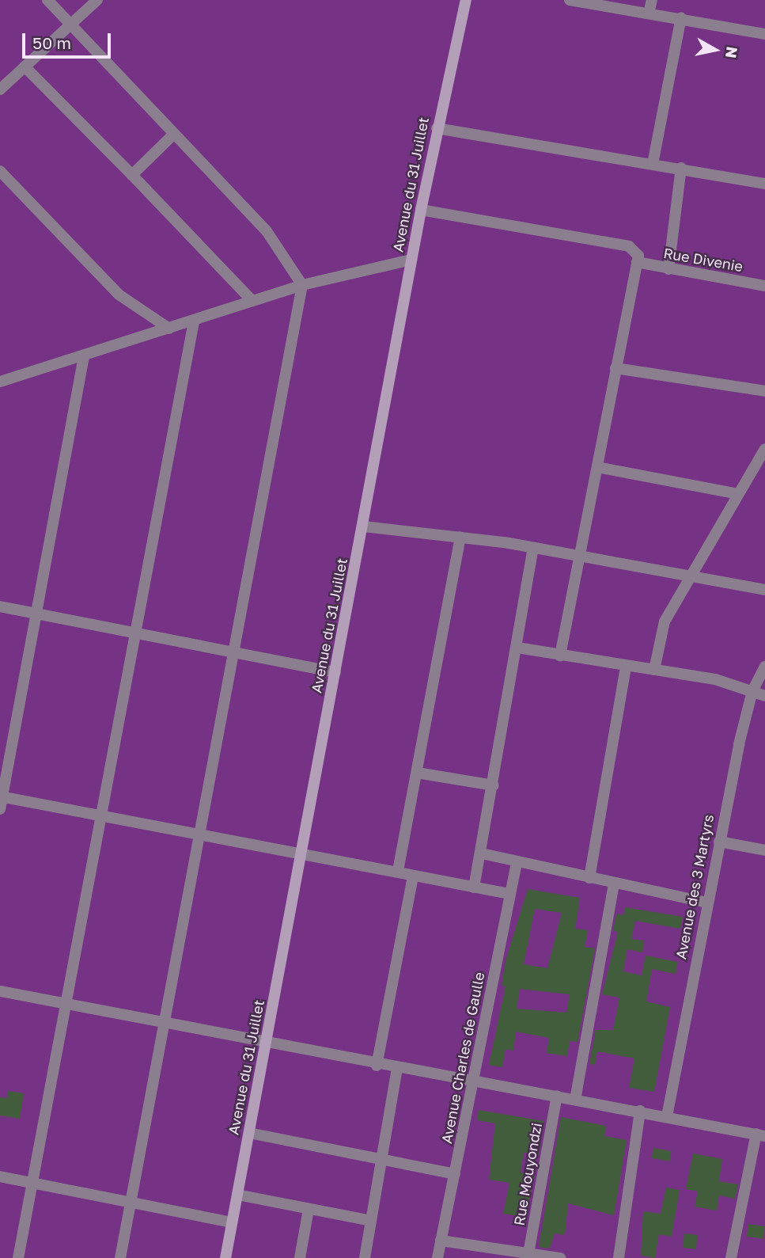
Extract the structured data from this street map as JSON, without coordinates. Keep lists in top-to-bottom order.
{
  "streets": {
    "street": [
      "Avenue du 31 Juillet",
      "Rue Divenie",
      "Avenue des 3 Martyrs",
      "Avenue Charles de Gaulle",
      "Rue Mouyondzi"
    ]
  },
  "scale_bar": "50 m",
  "north": "right"
}
